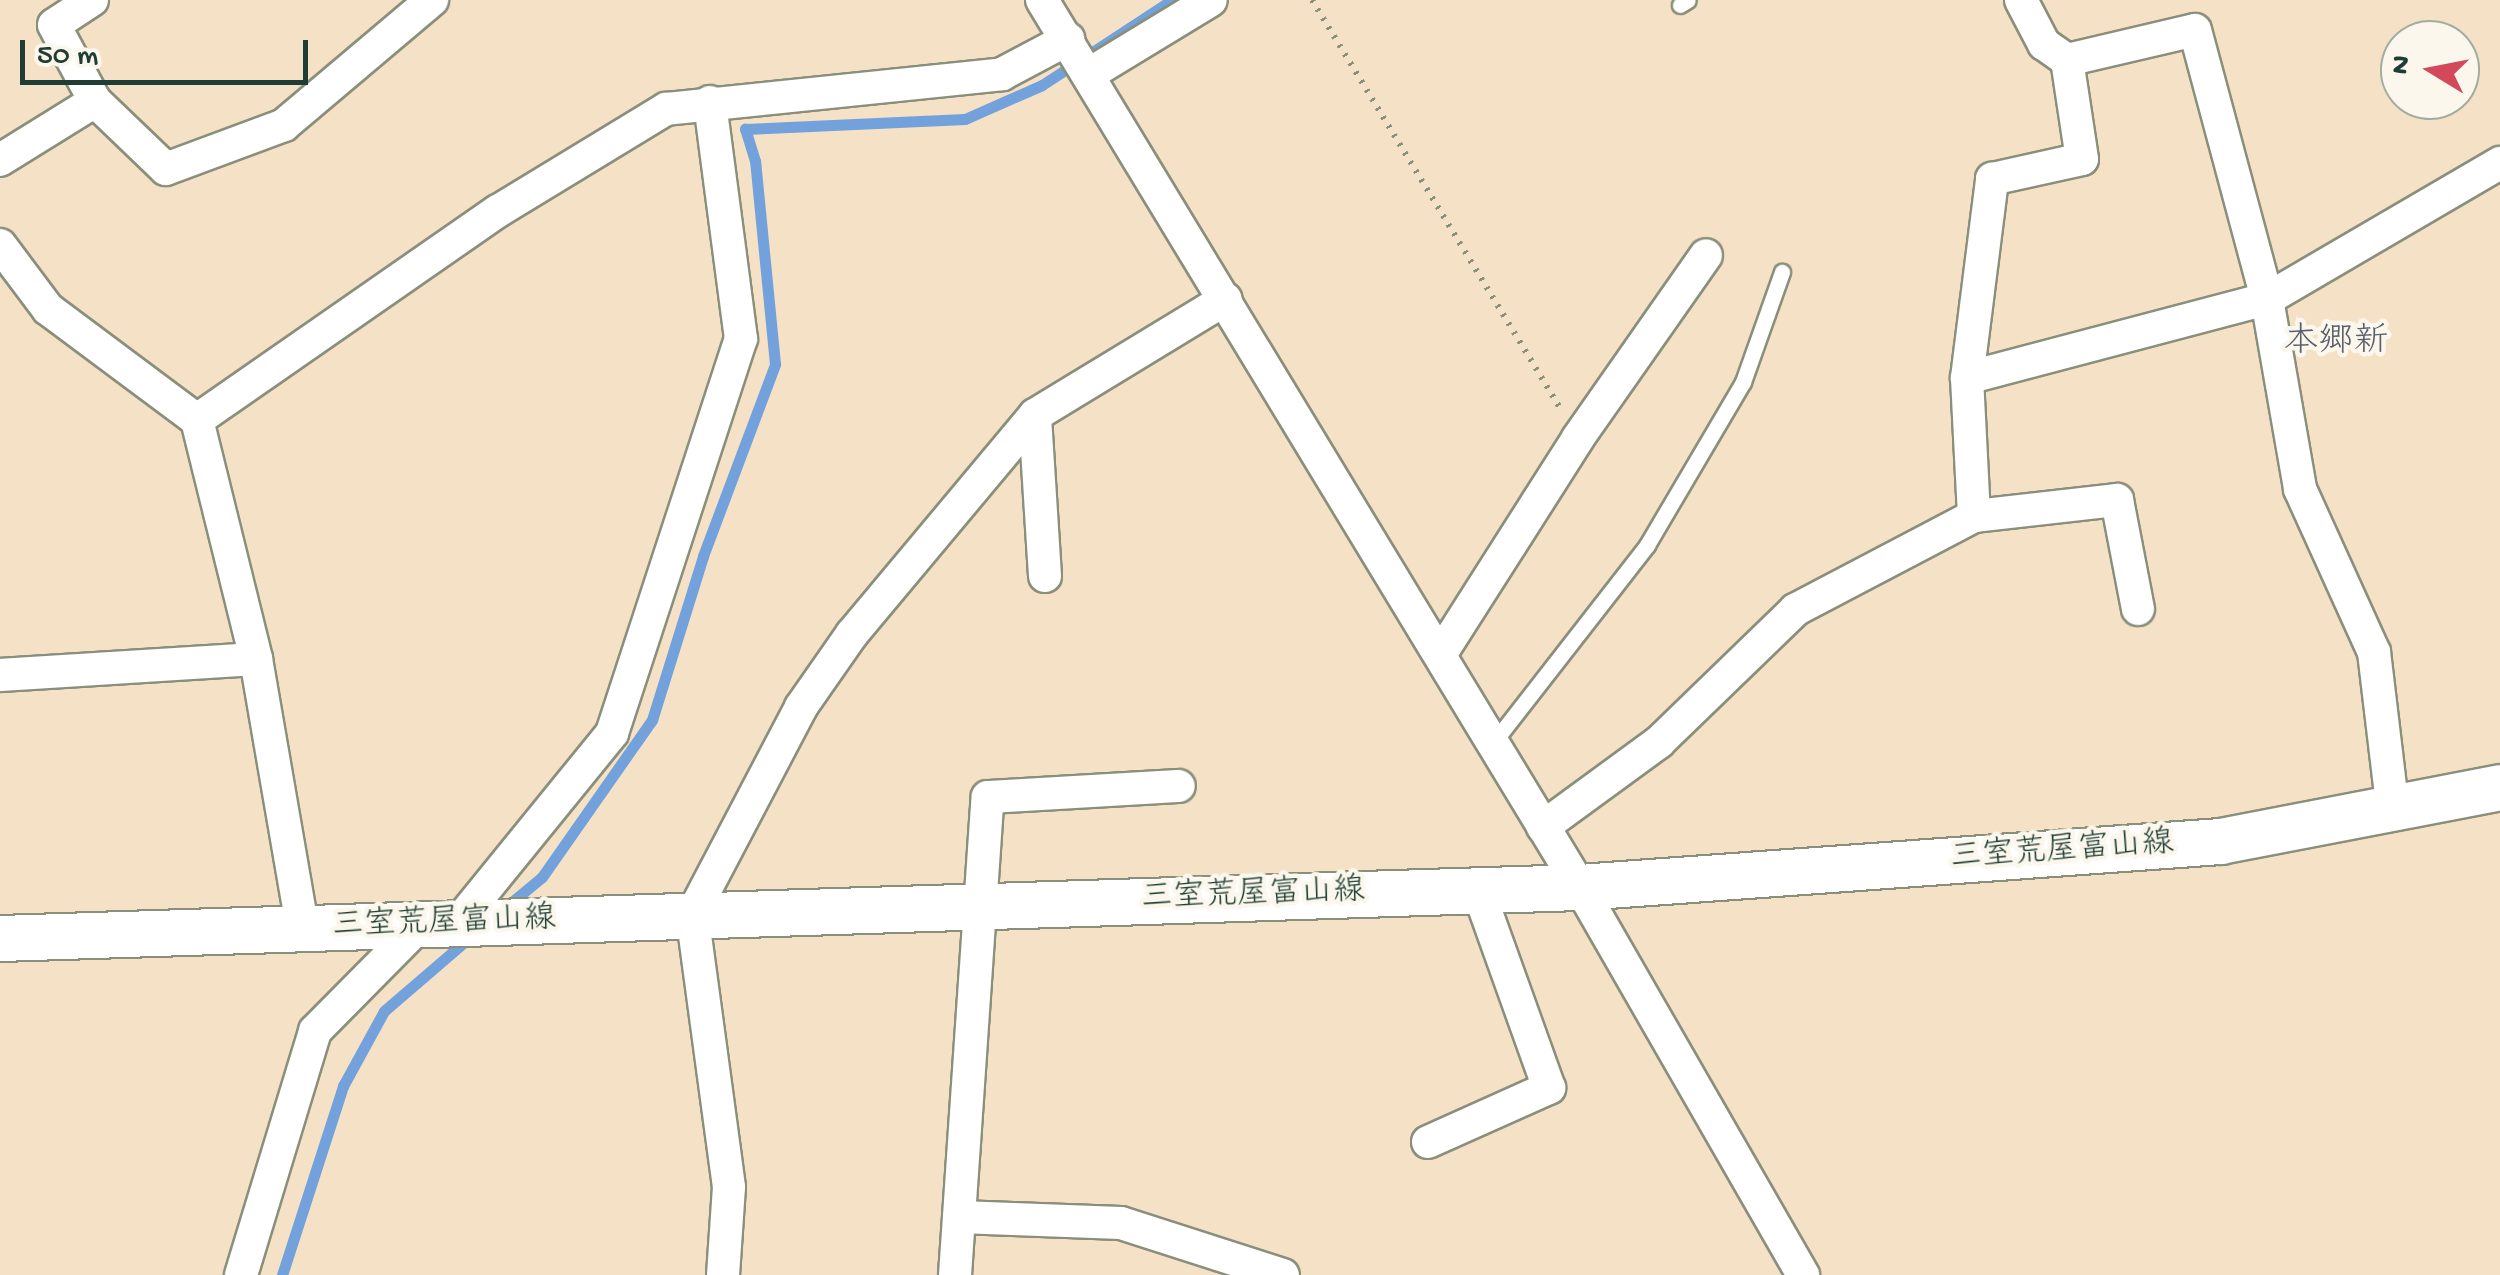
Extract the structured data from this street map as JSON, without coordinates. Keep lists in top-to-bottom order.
{
  "streets": {
    "main road": ["三室荒屋富山線"]
  },
  "districts": ["本郷新"],
  "scale_bar": "50 m",
  "north": "left"
}
